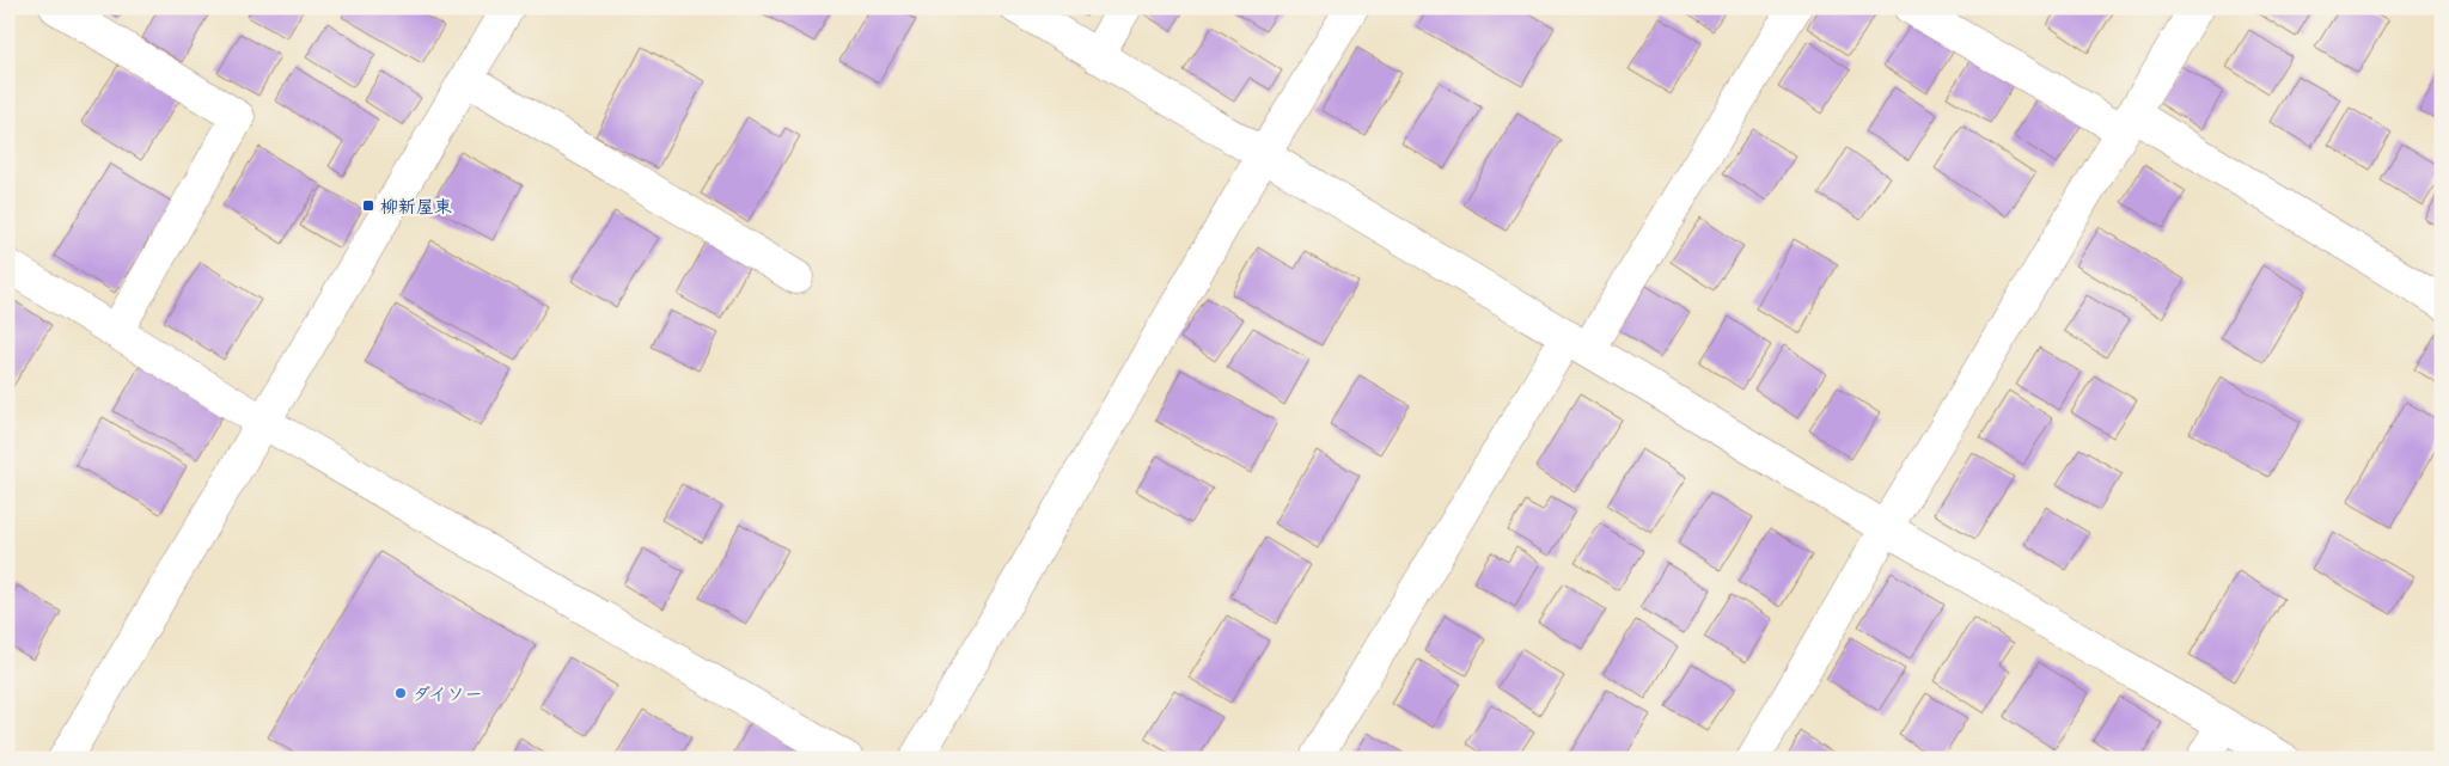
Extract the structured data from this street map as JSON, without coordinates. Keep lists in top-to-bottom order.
{
  "places": {
    "transit": ["柳新屋東"],
    "other": ["ダイソー"]
  }
}
